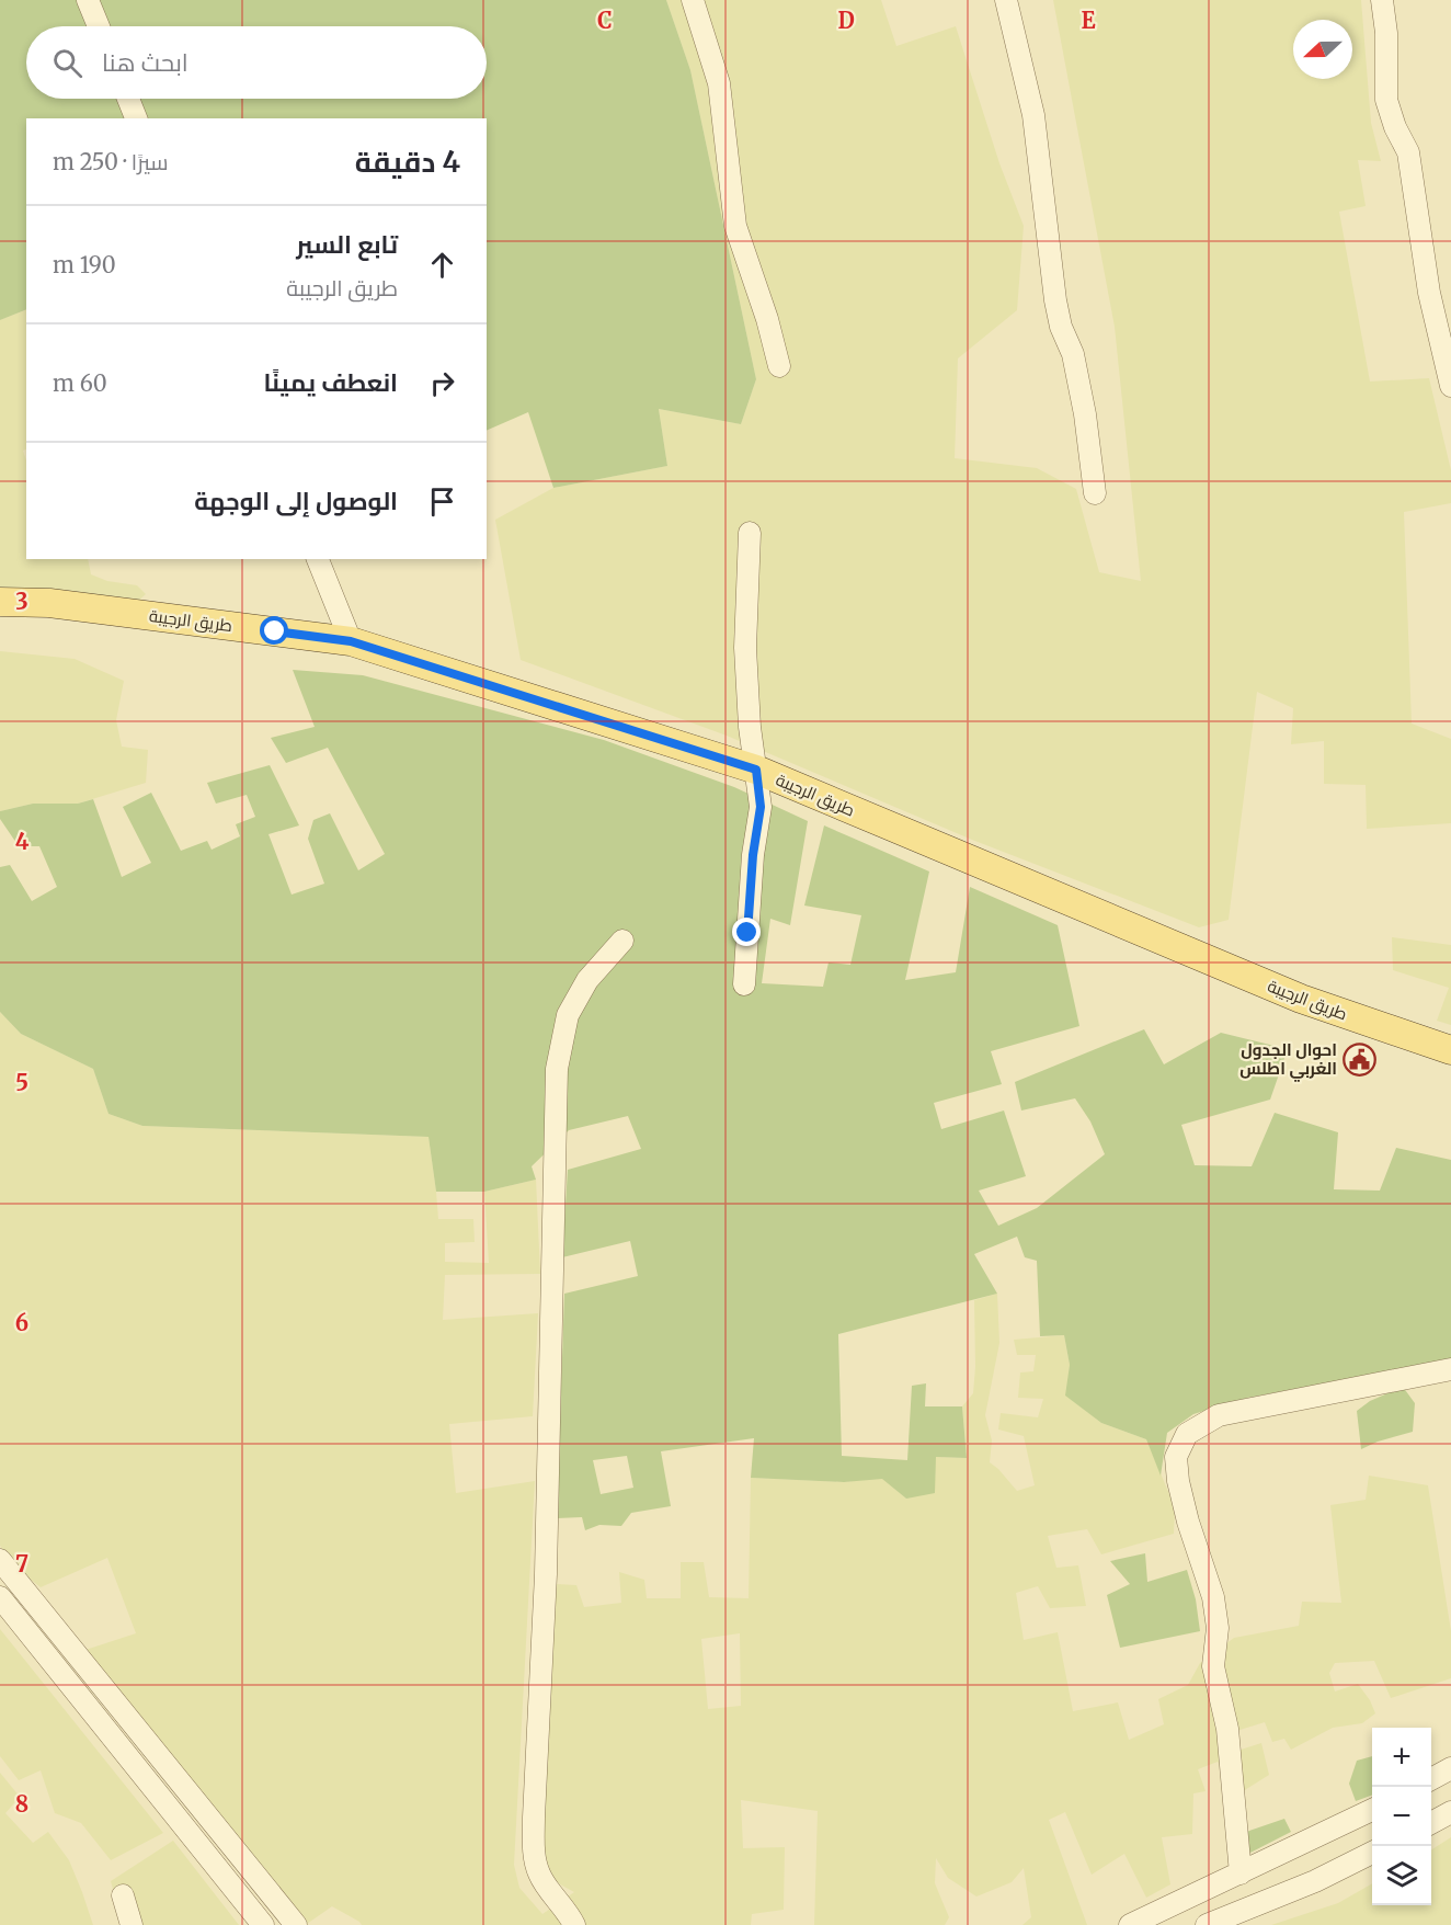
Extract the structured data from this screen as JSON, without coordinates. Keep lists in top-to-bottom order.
{
  "streets": {
    "main road": ["طريق الرجيبة"]
  },
  "places": {
    "public building": ["احوال الجدول الغربي اطلس"]
  },
  "north": "left",
  "page": {
    "search": "ابحث هنا",
    "heading": ["4 دقيقة", "سيرًا · 250 m"],
    "list": [
      ["تابع السير", "طريق الرجيبة", "190 m"],
      ["انعطف يمينًا", "60 m"],
      "الوصول إلى الوجهة"
    ],
    "map_buttons": ["+", "−"]
  },
  "grid": {
    "columns": ["C", "D", "E"],
    "rows": [
      "3",
      "4",
      "5",
      "6",
      "7",
      "8"
    ]
  }
}
